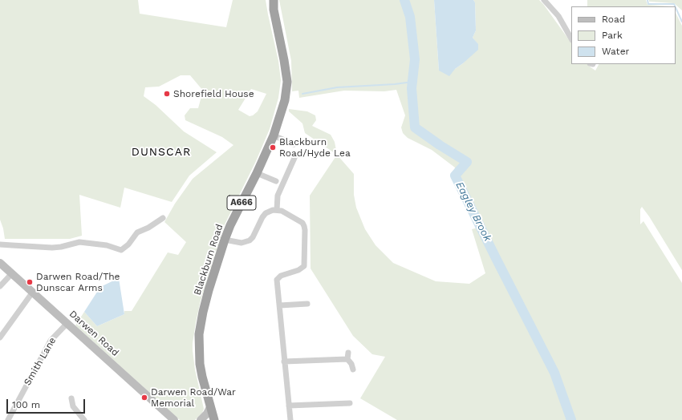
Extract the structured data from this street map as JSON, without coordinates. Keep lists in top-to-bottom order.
{
  "streets": {
    "highway": ["A666", "Blackburn Road"],
    "main road": ["Darwen Road"],
    "street": ["Smith Lane"]
  },
  "crossings": [
    ["Darwen Road", "Smith Lane"]
  ],
  "districts": ["DUNSCAR"],
  "water": ["Eagley Brook"],
  "places": [
    "Shorefield House",
    "Blackburn Road/Hyde Lea",
    "Darwen Road/The Dunscar Arms",
    "Darwen Road/War Memorial"
  ],
  "legend": ["Road", "Park", "Water"],
  "scale_bar": "100 m"
}
